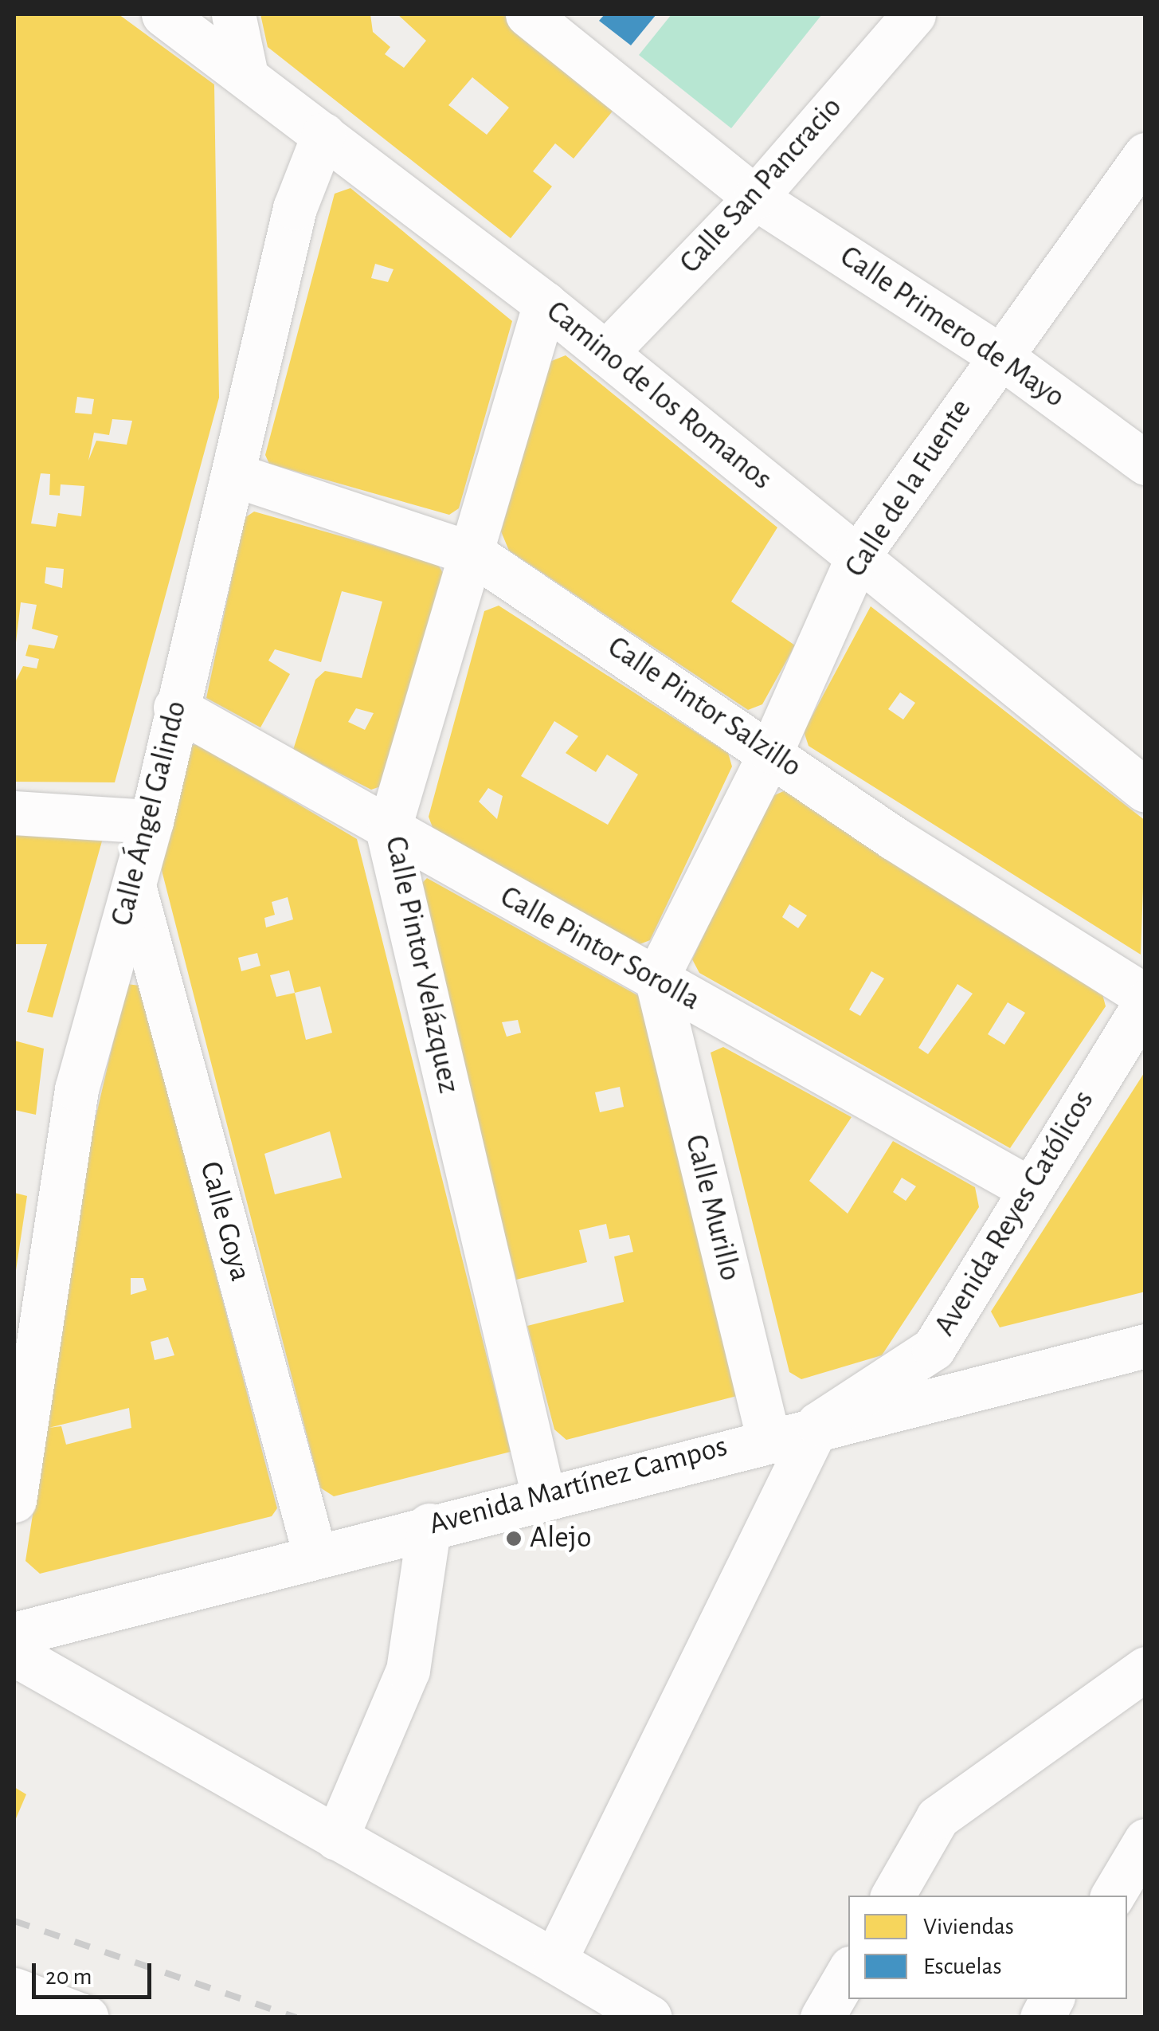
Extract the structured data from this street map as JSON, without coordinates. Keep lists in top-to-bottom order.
{
  "streets": {
    "street": [
      "Calle San Pancracio",
      "Calle Primero de Mayo",
      "Camino de los Romanos",
      "Calle de la Fuente",
      "Calle Pintor Salzillo",
      "Calle Ángel Galindo",
      "Calle Pintor Sorolla",
      "Calle Pintor Velázquez",
      "Calle Murillo",
      "Avenida Reyes Católicos",
      "Calle Goya",
      "Avenida Martínez Campos"
    ]
  },
  "crossings": [
    ["Calle San Pancracio", "Calle Primero de Mayo"],
    ["Calle San Pancracio", "Camino de los Romanos"],
    ["Calle Primero de Mayo", "Calle de la Fuente"],
    ["Camino de los Romanos", "Calle de la Fuente"],
    ["Camino de los Romanos", "Calle Ángel Galindo"],
    ["Camino de los Romanos", "Calle Pintor Velázquez"],
    ["Calle de la Fuente", "Calle Pintor Salzillo"],
    ["Calle de la Fuente", "Calle Pintor Sorolla"],
    ["Calle de la Fuente", "Calle Murillo"],
    ["Calle Pintor Salzillo", "Calle Ángel Galindo"],
    ["Calle Pintor Salzillo", "Calle Pintor Velázquez"],
    ["Calle Ángel Galindo", "Calle Pintor Sorolla"],
    ["Calle Ángel Galindo", "Calle Goya"],
    ["Calle Pintor Sorolla", "Calle Pintor Velázquez"],
    ["Calle Pintor Sorolla", "Calle Murillo"],
    ["Calle Pintor Sorolla", "Avenida Reyes Católicos"],
    ["Calle Pintor Velázquez", "Avenida Martínez Campos"],
    ["Calle Murillo", "Avenida Martínez Campos"],
    ["Avenida Reyes Católicos", "Avenida Martínez Campos"],
    ["Calle Goya", "Avenida Martínez Campos"]
  ],
  "places": ["Alejo"],
  "legend": ["Viviendas", "Escuelas"],
  "scale_bar": "20 m"
}
